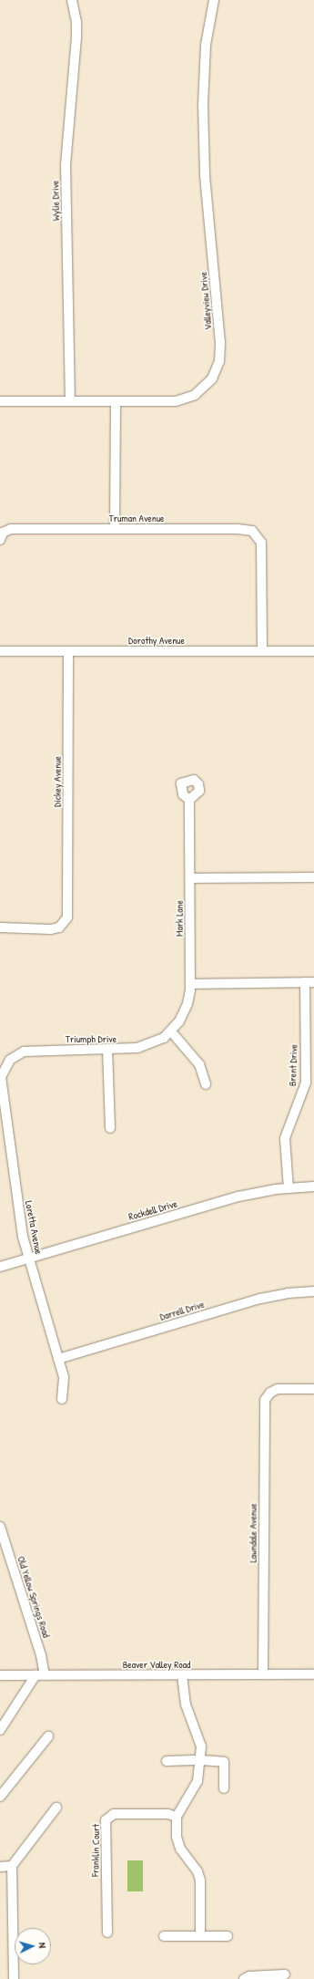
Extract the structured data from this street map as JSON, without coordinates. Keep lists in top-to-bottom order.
{
  "streets": {
    "street": [
      "Wylie Drive",
      "Valleyview Drive",
      "Truman Avenue",
      "Dorothy Avenue",
      "Dickey Avenue",
      "Mark Lane",
      "Triumph Drive",
      "Brent Drive",
      "Rockdell Drive",
      "Loretta Avenue",
      "Darrell Drive",
      "Lawndale Avenue",
      "Old Yellow Springs Road",
      "Beaver Valley Road",
      "Franklin Court"
    ]
  },
  "crossings": [
    ["Wylie Drive", "Valleyview Drive"],
    ["Truman Avenue", "Dorothy Avenue"],
    ["Dorothy Avenue", "Dickey Avenue"],
    ["Mark Lane", "Triumph Drive"],
    ["Triumph Drive", "Loretta Avenue"],
    ["Brent Drive", "Rockdell Drive"],
    ["Rockdell Drive", "Loretta Avenue"],
    ["Loretta Avenue", "Darrell Drive"],
    ["Lawndale Avenue", "Beaver Valley Road"],
    ["Old Yellow Springs Road", "Beaver Valley Road"]
  ],
  "north": "right"
}
